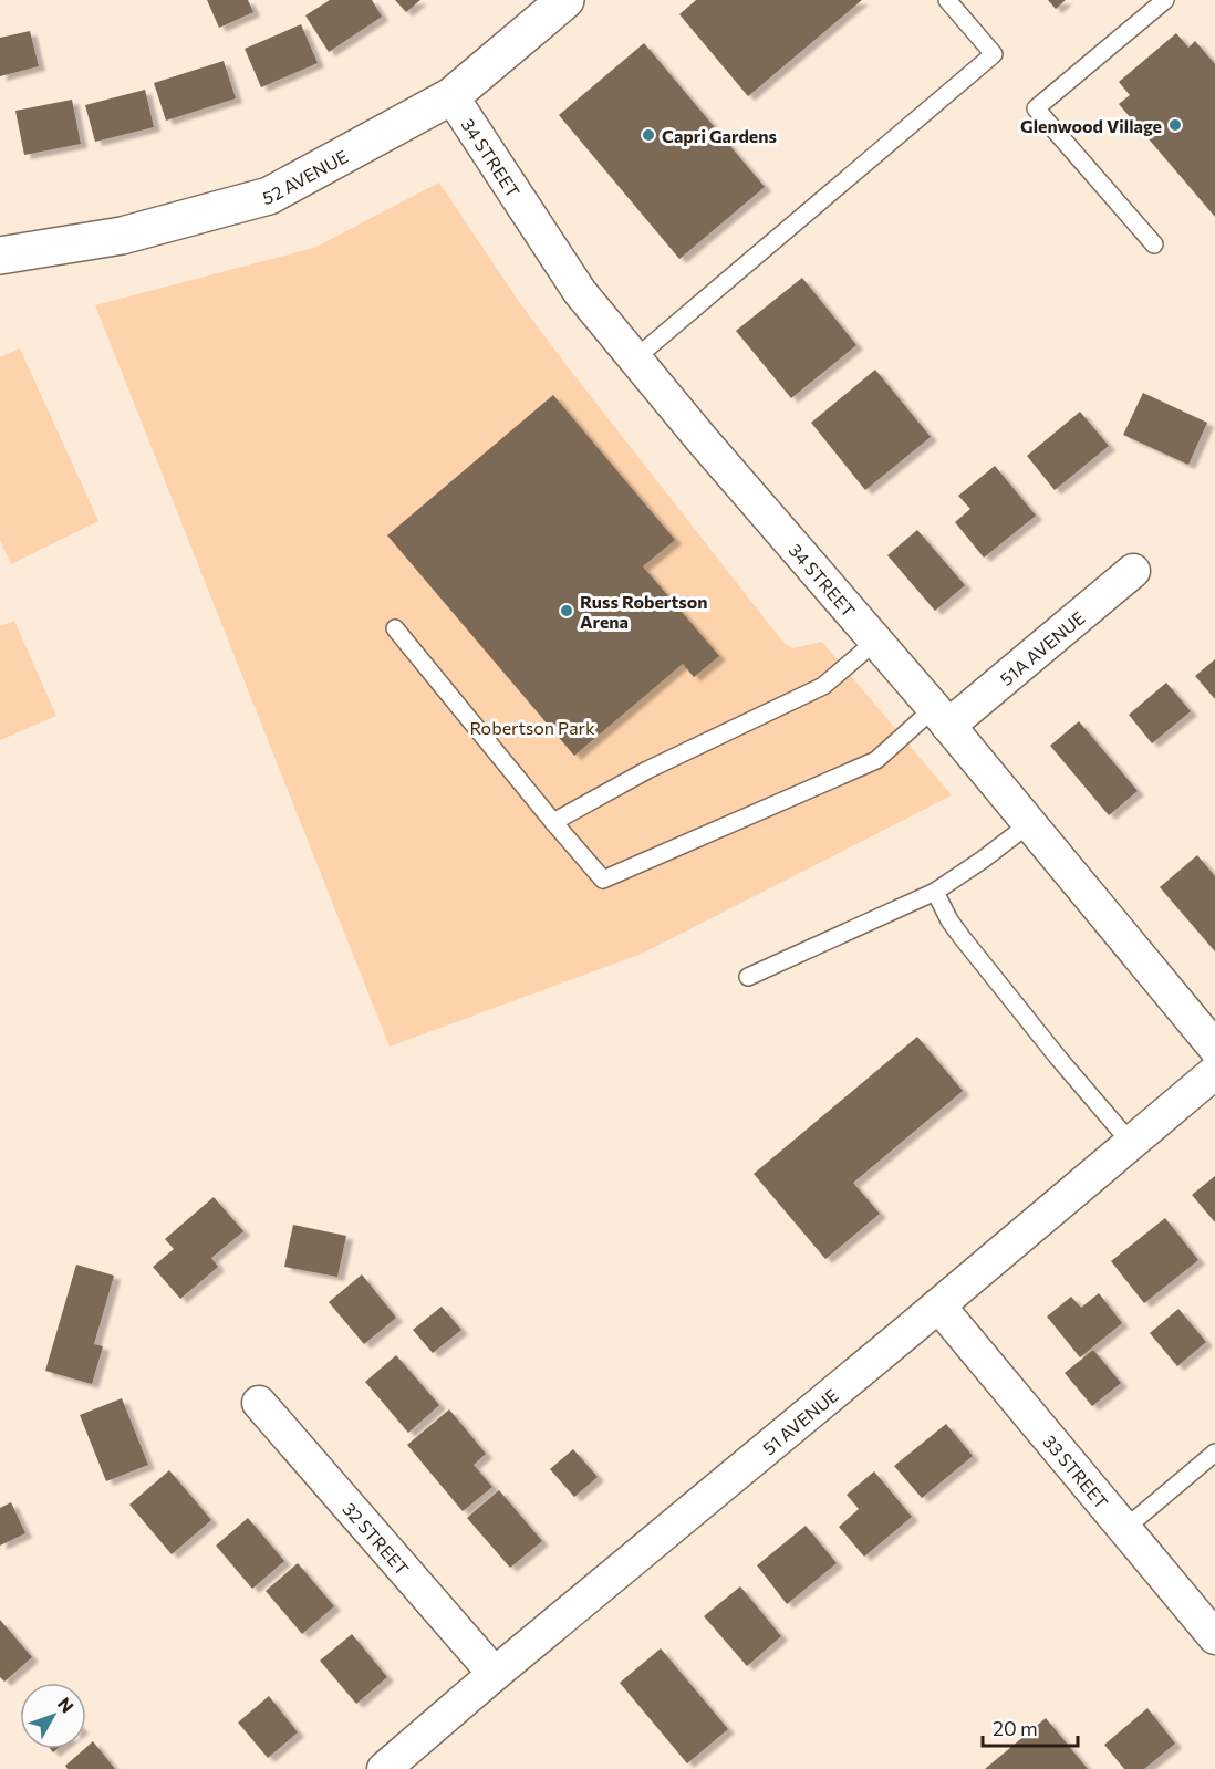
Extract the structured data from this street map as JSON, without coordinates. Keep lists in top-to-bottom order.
{
  "streets": {
    "street": [
      "34 STREET",
      "52 AVENUE",
      "51A AVENUE",
      "51 AVENUE",
      "33 STREET",
      "32 STREET"
    ]
  },
  "crossings": [
    ["34 STREET", "52 AVENUE"],
    ["34 STREET", "51A AVENUE"],
    ["51 AVENUE", "33 STREET"],
    ["51 AVENUE", "32 STREET"]
  ],
  "parks": ["Robertson Park"],
  "places": ["Glenwood Village", "Capri Gardens", "Russ Robertson Arena"],
  "scale_bar": "20 m",
  "north": "top right"
}
